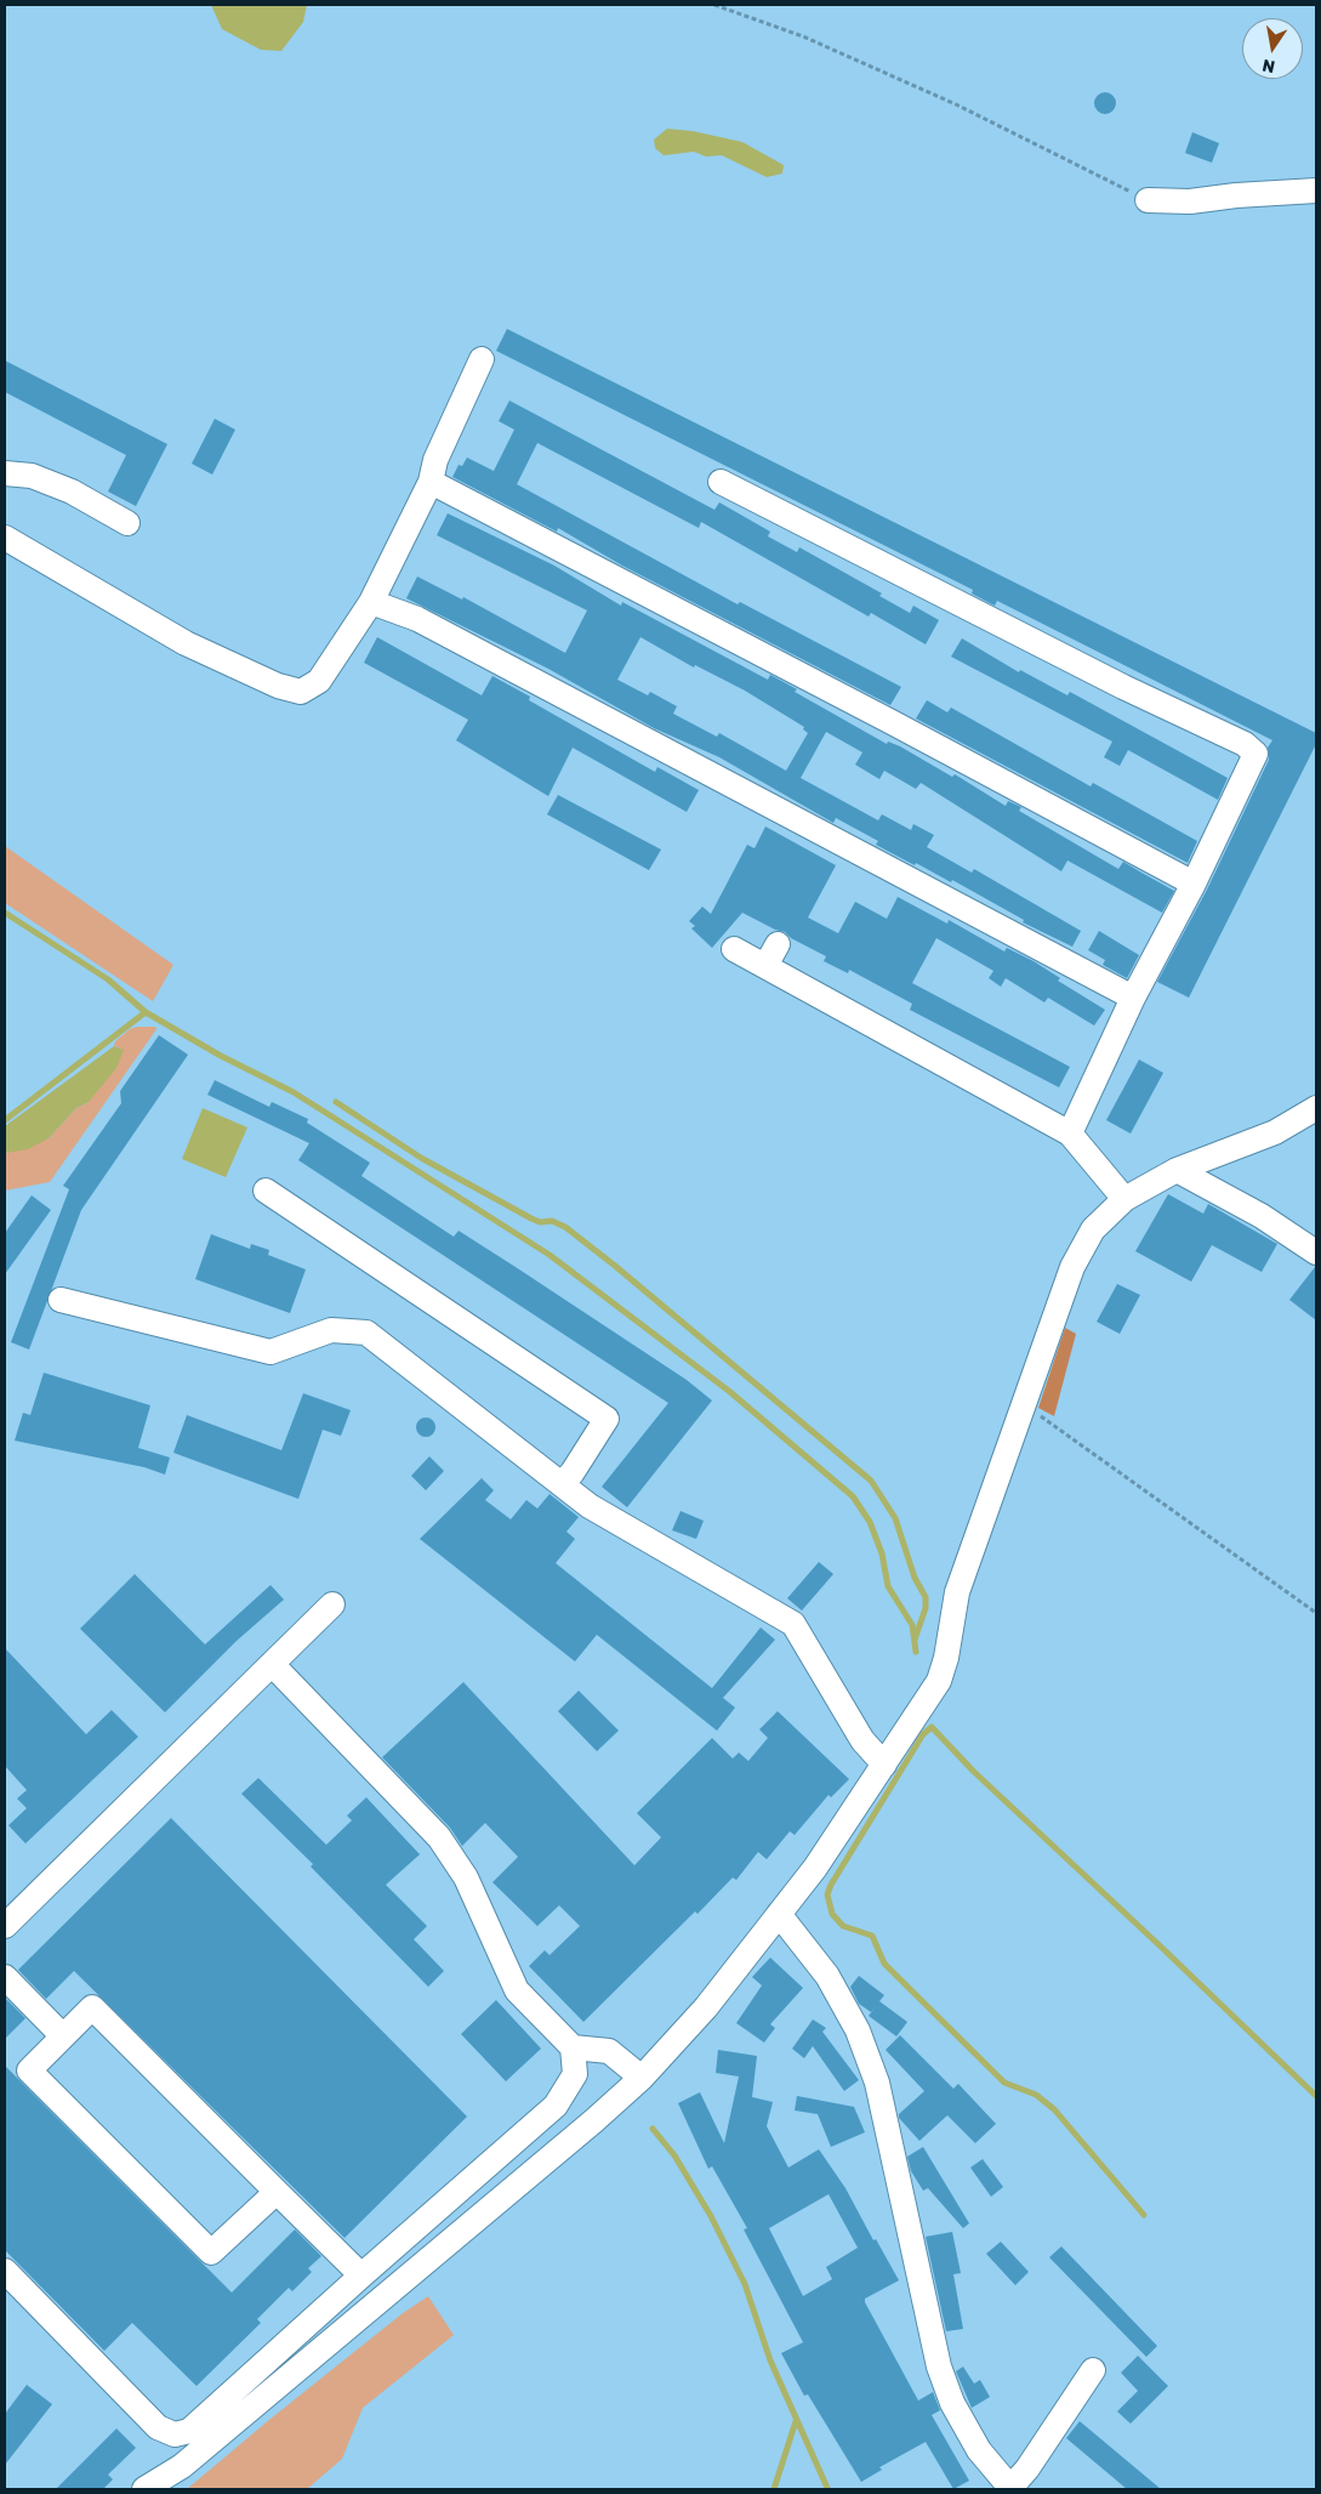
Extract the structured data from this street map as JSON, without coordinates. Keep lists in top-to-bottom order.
{
  "north": "bottom"
}
